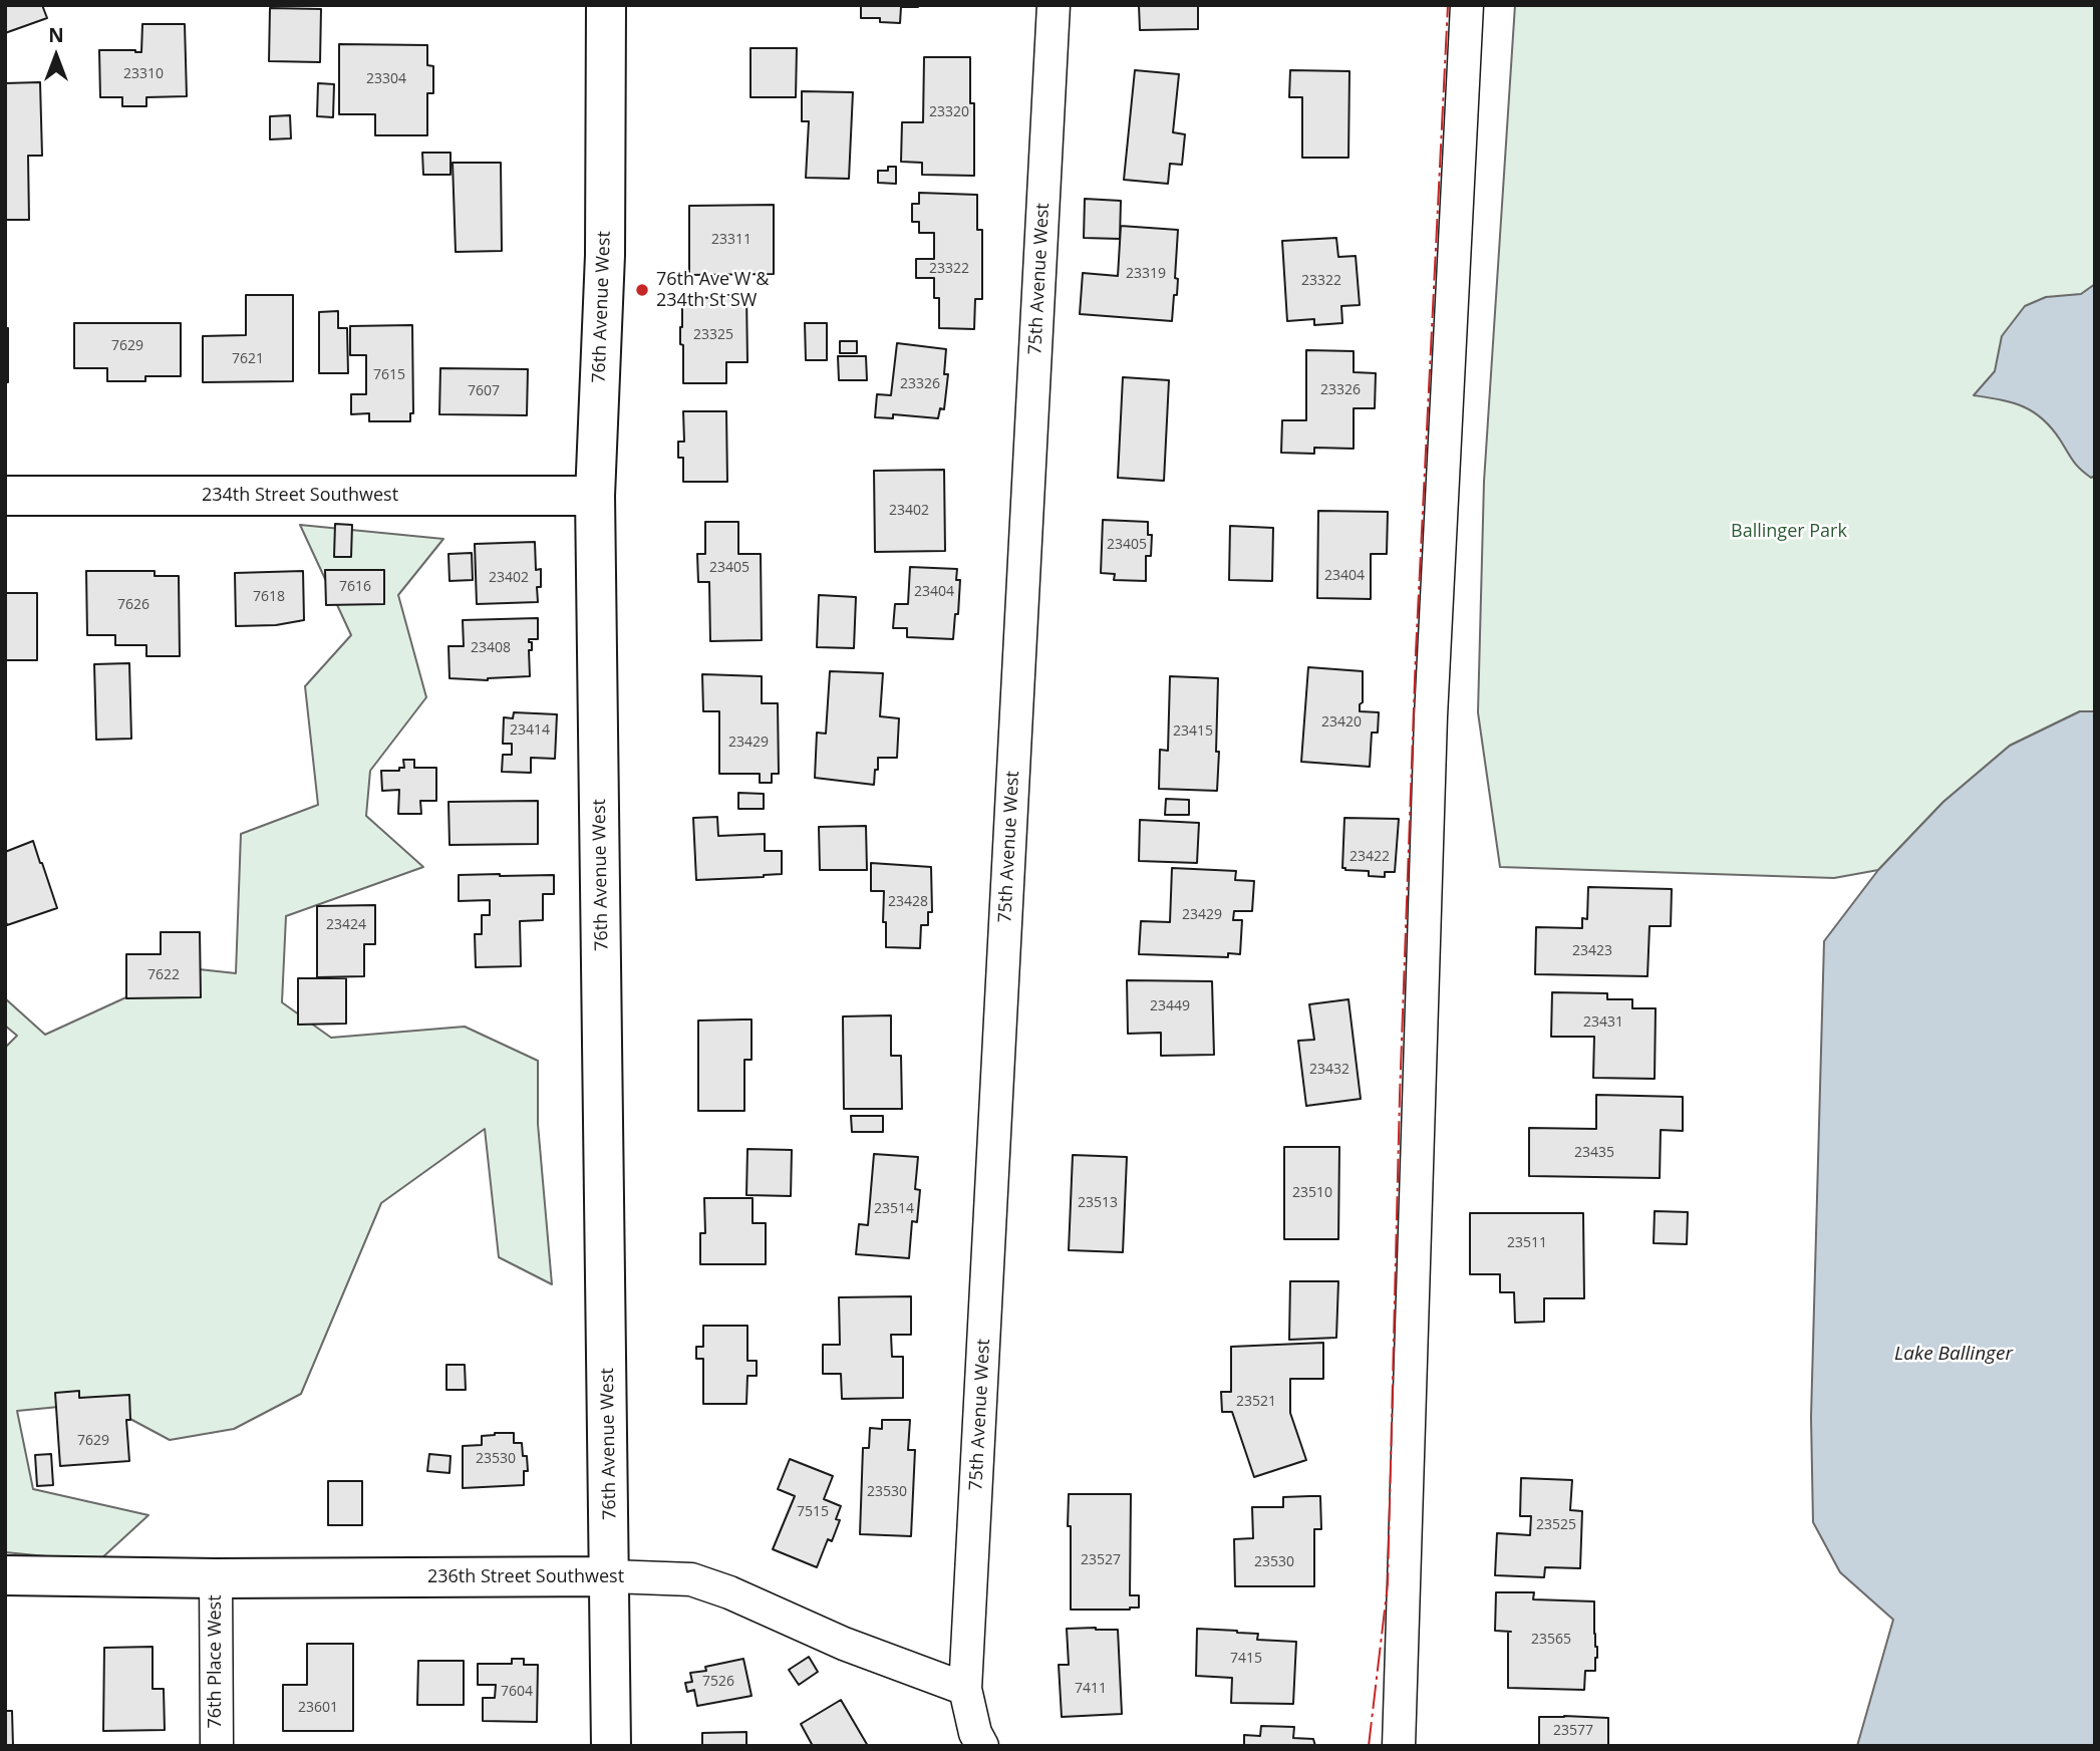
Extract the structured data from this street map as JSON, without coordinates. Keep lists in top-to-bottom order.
{
  "streets": {
    "street": [
      "75th Avenue West",
      "76th Avenue West",
      "234th Street Southwest",
      "236th Street Southwest",
      "76th Place West"
    ]
  },
  "crossings": [
    ["75th Avenue West", "236th Street Southwest"],
    ["76th Avenue West", "234th Street Southwest"],
    ["76th Avenue West", "236th Street Southwest"],
    ["236th Street Southwest", "76th Place West"]
  ],
  "water": ["Lake Ballinger"],
  "parks": ["Ballinger Park"],
  "places": ["76th Ave W & 234th St SW"],
  "house_numbers": [
    "23310",
    "23304",
    "23320",
    "23311",
    "23322",
    "23319",
    "23322",
    "23325",
    "7629",
    "7621",
    "7615",
    "23326",
    "23326",
    "7607",
    "23402",
    "23405",
    "23405",
    "23404",
    "23402",
    "7616",
    "23404",
    "7618",
    "7626",
    "23408",
    "23420",
    "23414",
    "23415",
    "23429",
    "23422",
    "23428",
    "23429",
    "23424",
    "23423",
    "7622",
    "23449",
    "23431",
    "23432",
    "23435",
    "23510",
    "23513",
    "23514",
    "23511",
    "23521",
    "7629",
    "23530",
    "23530",
    "7515",
    "23525",
    "23527",
    "23530",
    "23565",
    "7415",
    "7526",
    "7411",
    "7604",
    "23601",
    "23577"
  ],
  "north": "top"
}
